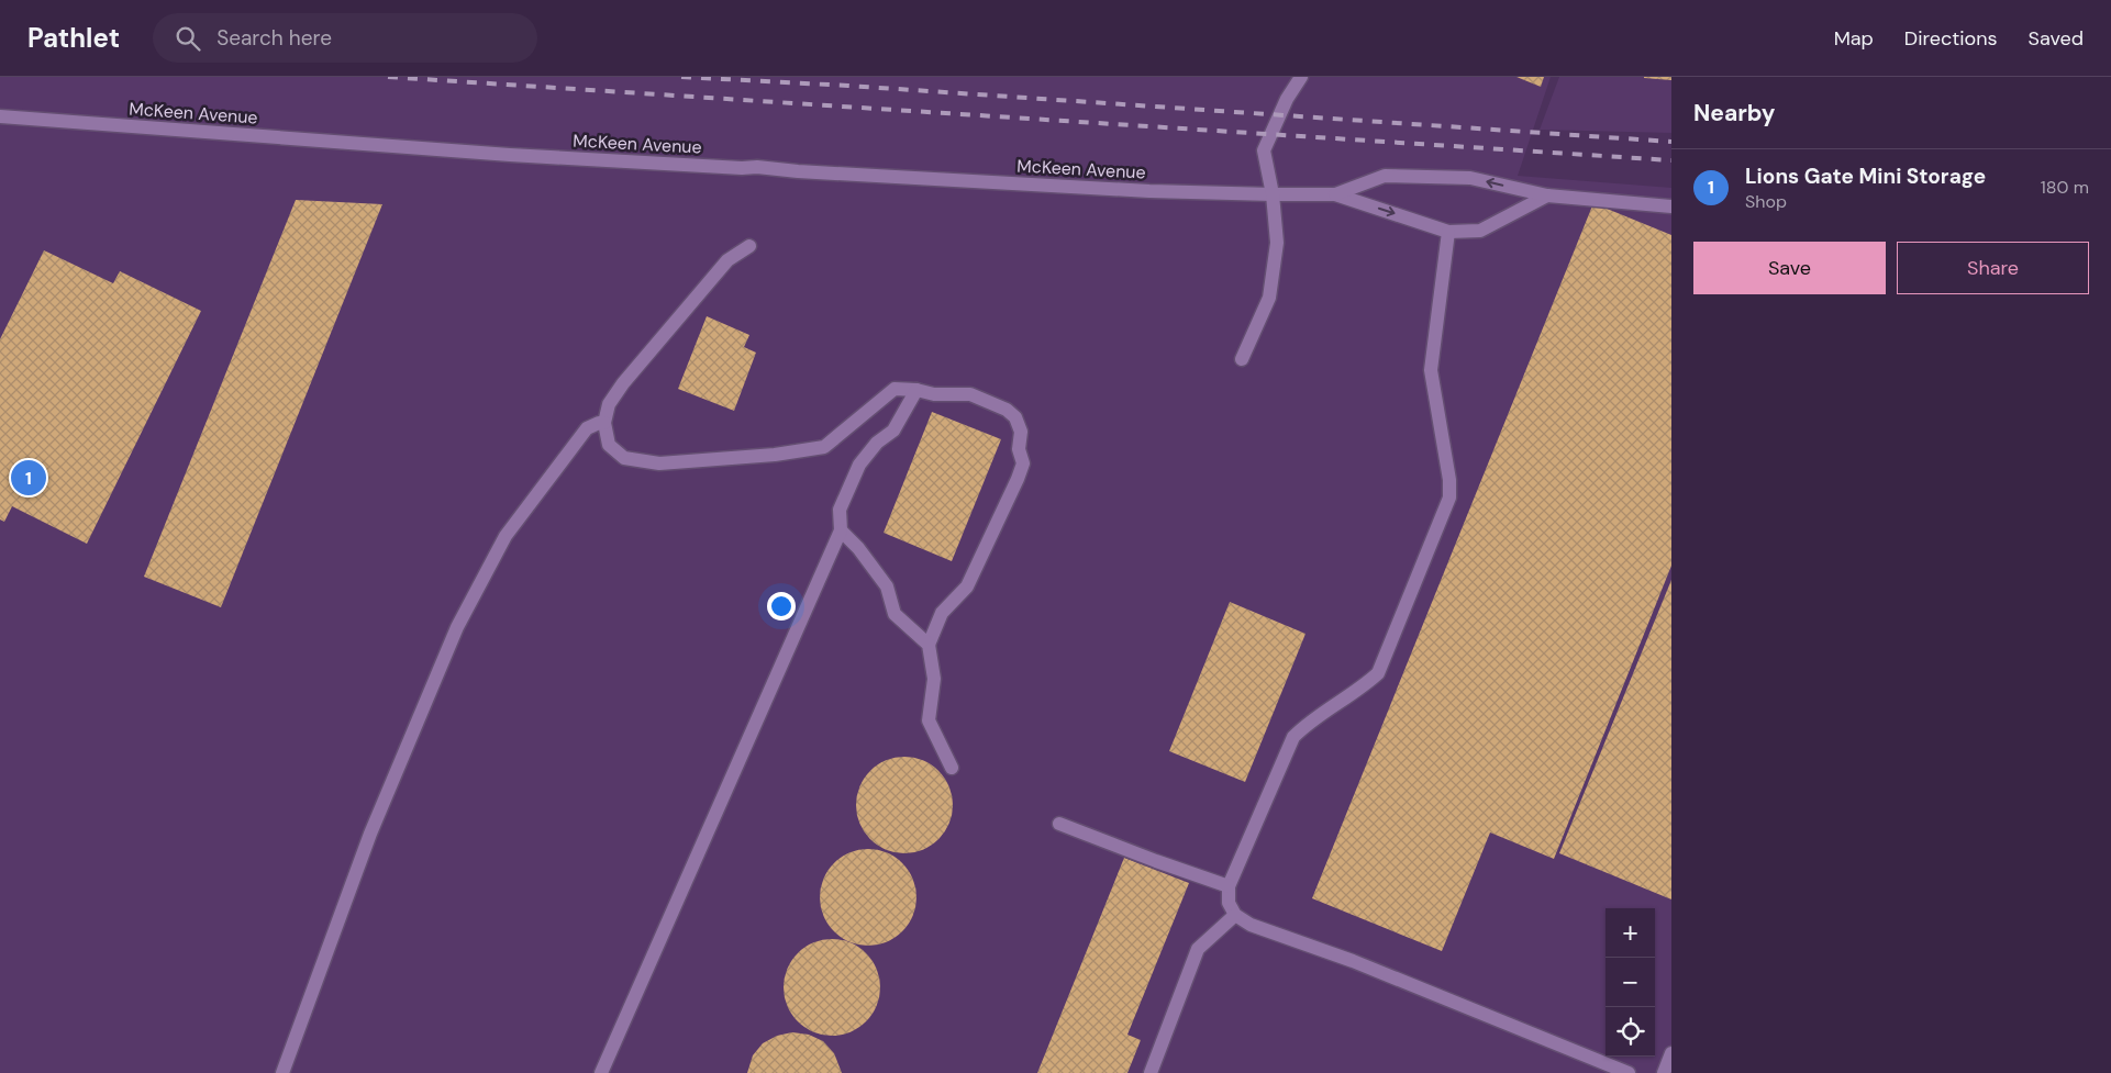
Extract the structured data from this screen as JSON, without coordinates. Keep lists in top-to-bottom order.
{
  "streets": {
    "street": ["McKeen Avenue"]
  },
  "page": {
    "header": "Pathlet",
    "search": "Search here",
    "nav": ["Map", "Directions", "Saved"],
    "heading": "Nearby",
    "list": [
      {
        "mark": "1",
        "name": "Lions Gate Mini Storage",
        "note": "Shop",
        "value": "180 m"
      }
    ],
    "buttons": ["Save", "Share"],
    "pins": "1",
    "map_buttons": ["+", "−"]
  }
}
